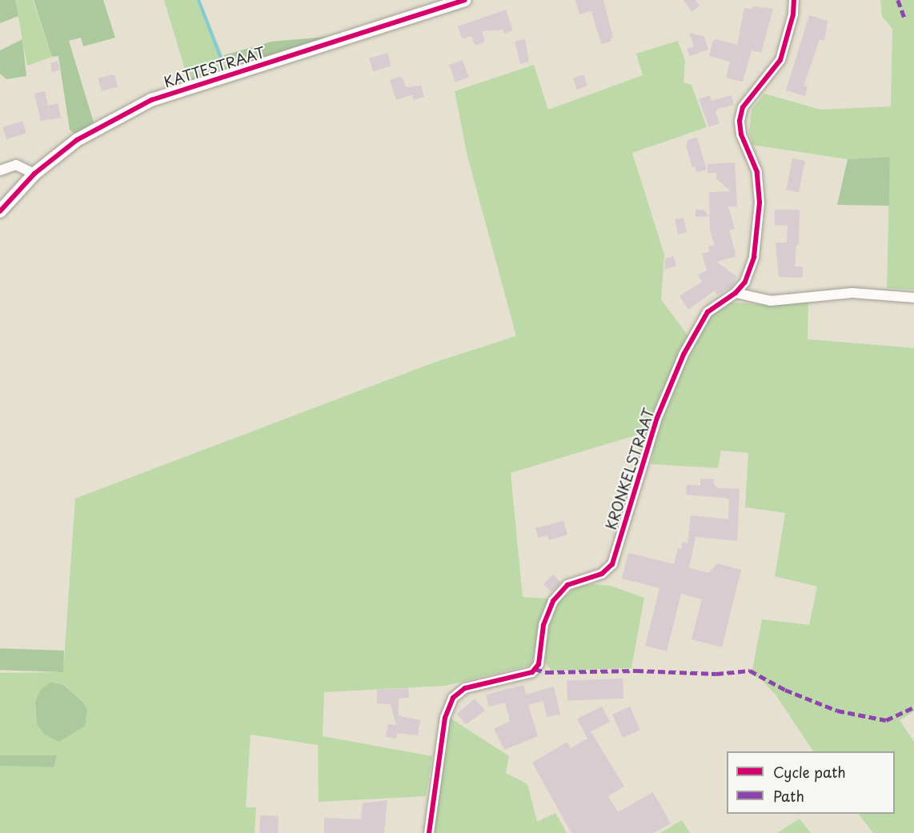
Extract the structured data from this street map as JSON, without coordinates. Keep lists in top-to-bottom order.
{
  "streets": {
    "street": ["KATTESTRAAT", "KRONKELSTRAAT"]
  },
  "legend": ["Cycle path", "Path"]
}
